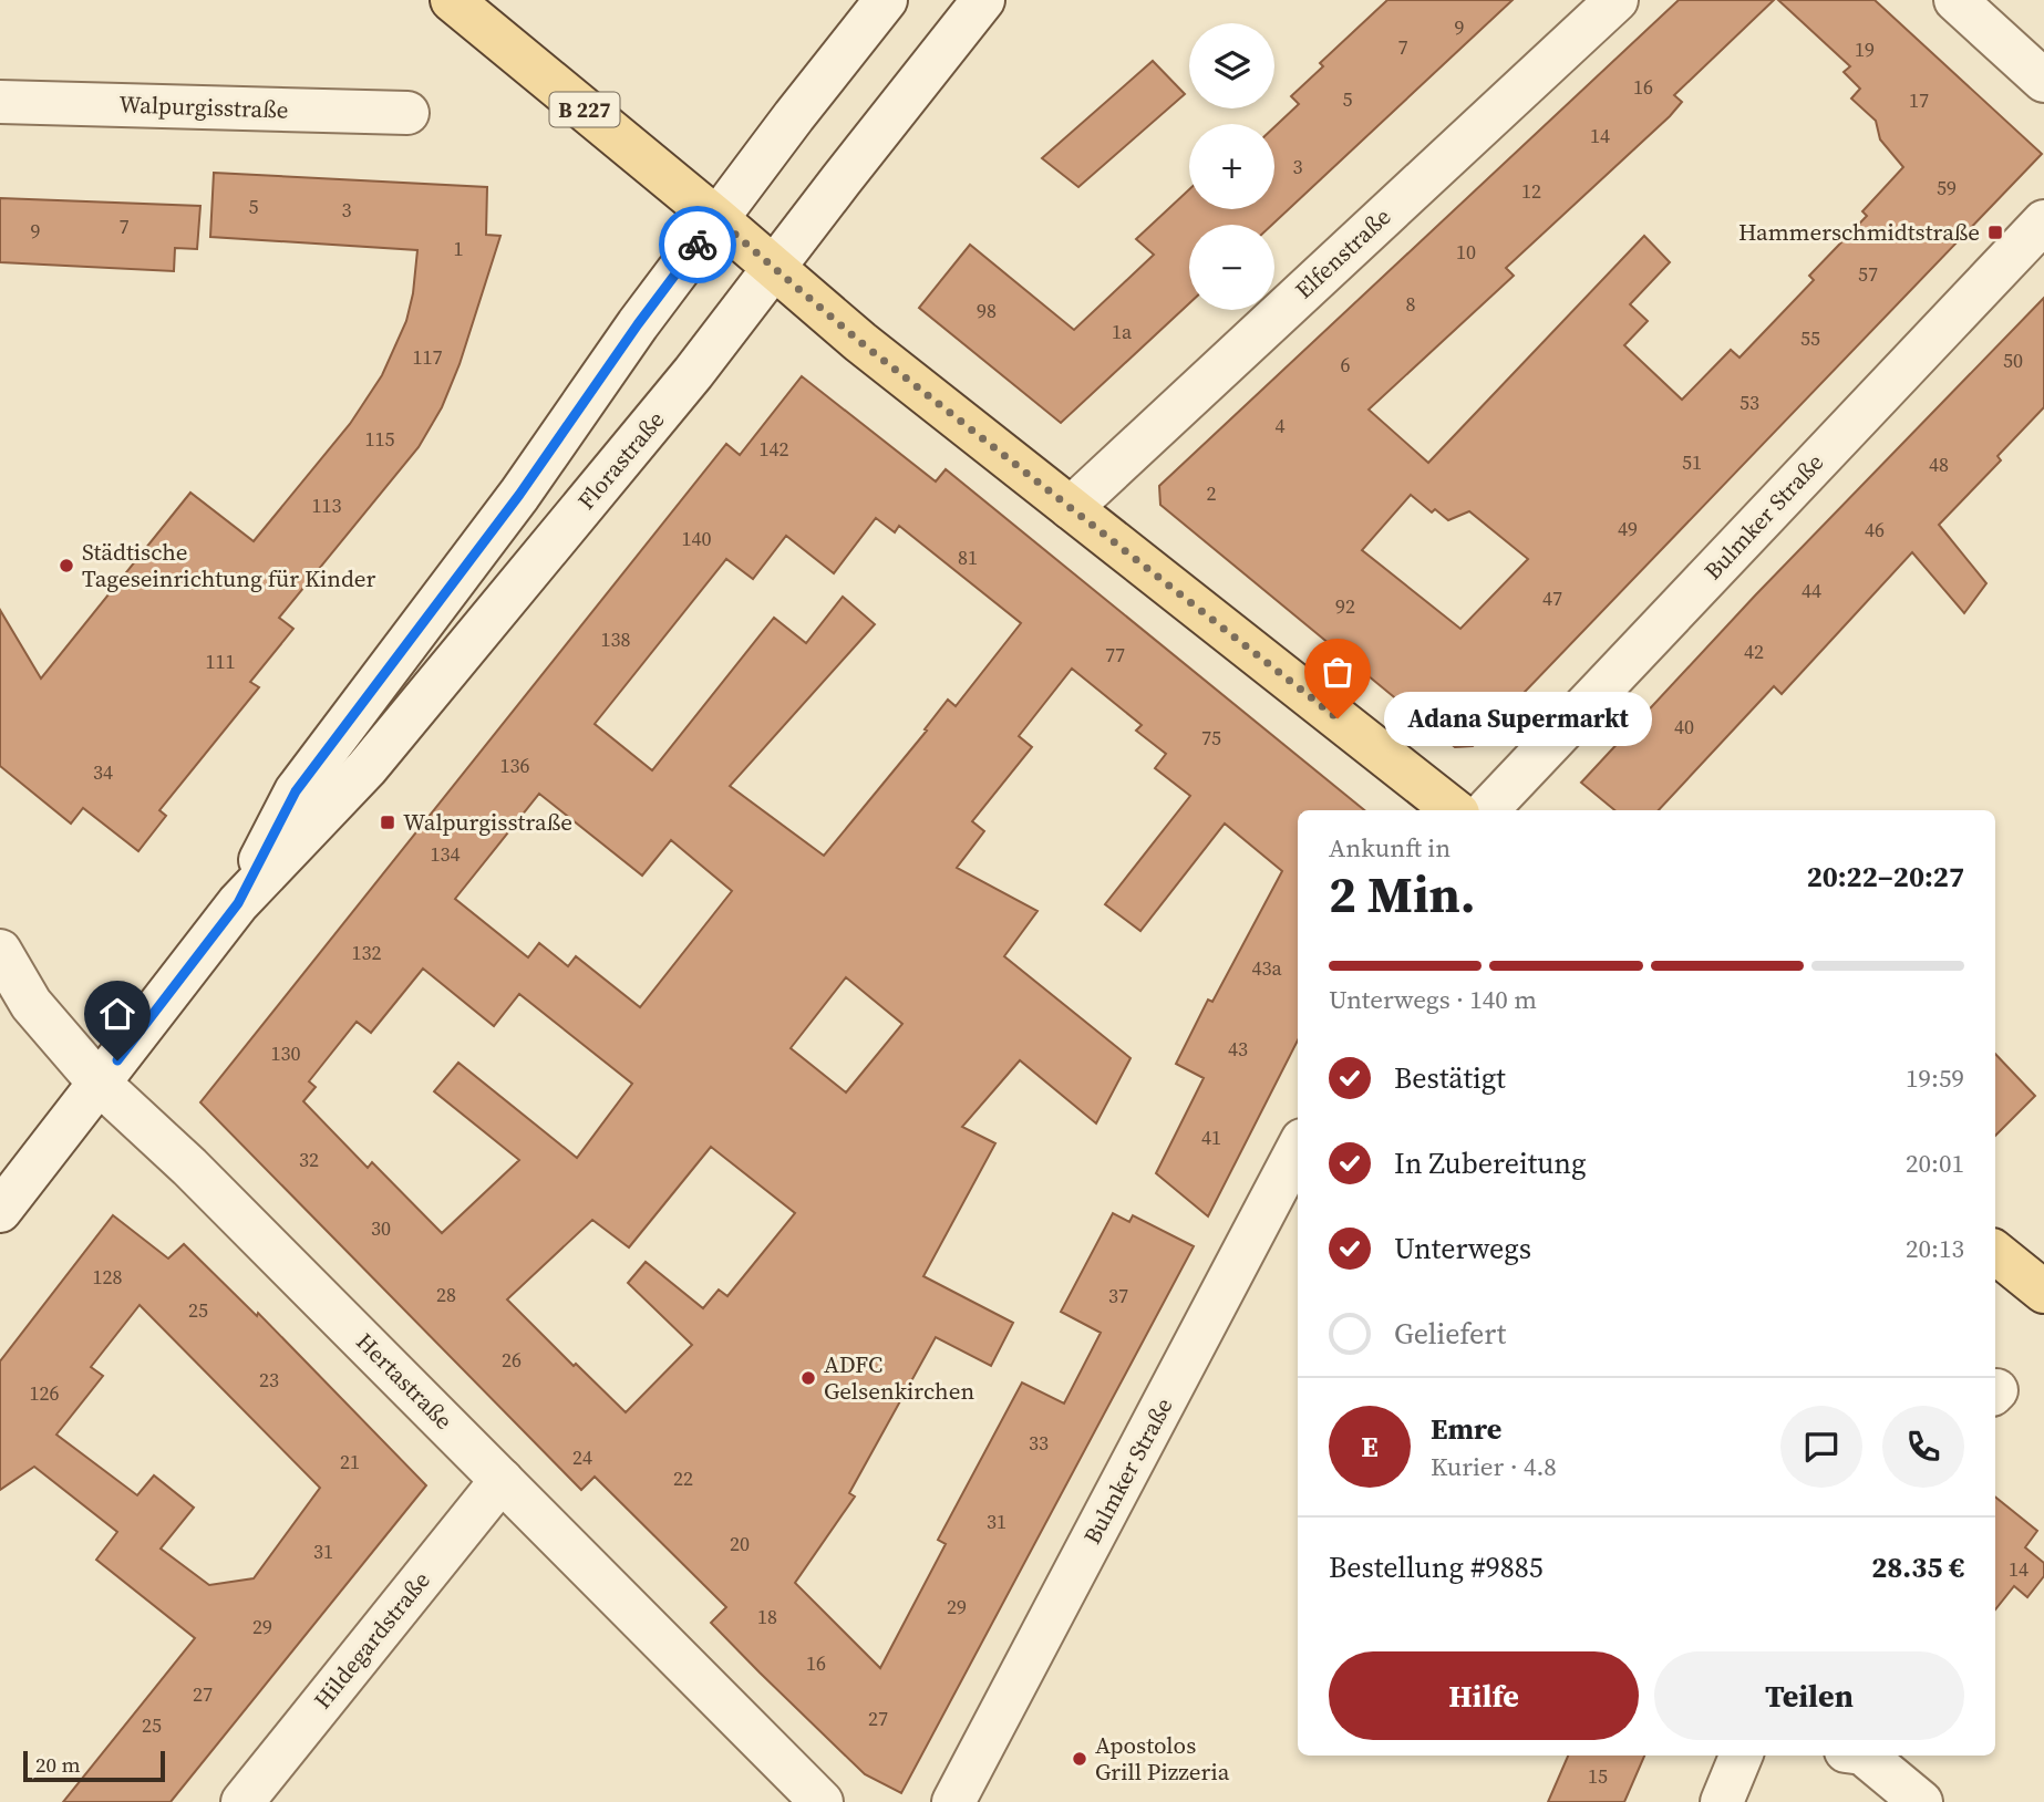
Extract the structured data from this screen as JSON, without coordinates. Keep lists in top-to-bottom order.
{
  "streets": {
    "main road": ["B 227"],
    "street": [
      "Walpurgisstraße",
      "Elfenstraße",
      "Florastraße",
      "Bulmker Straße",
      "Hertastraße",
      "Hildegardstraße"
    ]
  },
  "crossings": [
    ["B 227", "Elfenstraße"],
    ["B 227", "Florastraße"],
    ["Florastraße", "Hertastraße"],
    ["Hertastraße", "Hildegardstraße"]
  ],
  "places": {
    "transit": ["Hammerschmidtstraße", "Walpurgisstraße"],
    "other": [
      "Städtische Tageseinrichtung für Kinder",
      "Adana Supermarkt",
      "ADFC Gelsenkirchen",
      "Apostolos Grill Pizzeria"
    ]
  },
  "house_numbers": [
    "9",
    "7",
    "19",
    "16",
    "5",
    "17",
    "14",
    "3",
    "59",
    "12",
    "5",
    "3",
    "7",
    "9",
    "1",
    "10",
    "57",
    "8",
    "98",
    "1a",
    "55",
    "117",
    "50",
    "6",
    "53",
    "4",
    "115",
    "142",
    "51",
    "48",
    "2",
    "113",
    "49",
    "46",
    "140",
    "81",
    "44",
    "47",
    "92",
    "138",
    "42",
    "77",
    "111",
    "40",
    "75",
    "136",
    "34",
    "134",
    "132",
    "43a",
    "43",
    "130",
    "41",
    "32",
    "30",
    "128",
    "28",
    "37",
    "25",
    "26",
    "23",
    "126",
    "33",
    "24",
    "21",
    "22",
    "31",
    "20",
    "31",
    "14",
    "29",
    "18",
    "29",
    "16",
    "27",
    "27",
    "25",
    "15"
  ],
  "scale_bar": "20 m",
  "page": {
    "map_buttons": ["+", "−"],
    "bubble": "Adana Supermarkt",
    "heading": ["2 Min.", "Ankunft in", "20:22–20:27"],
    "panel": [
      "Emre",
      "Kurier · 4.8",
      "Bestellung #9885",
      "28.35 €"
    ],
    "bar": "Unterwegs · 140 m",
    "list": [
      ["Bestätigt", "19:59"],
      ["In Zubereitung", "20:01"],
      ["Unterwegs", "20:13"],
      "Geliefert"
    ],
    "round": "E",
    "buttons": ["Hilfe", "Teilen"],
    "scale": "20 m"
  }
}
